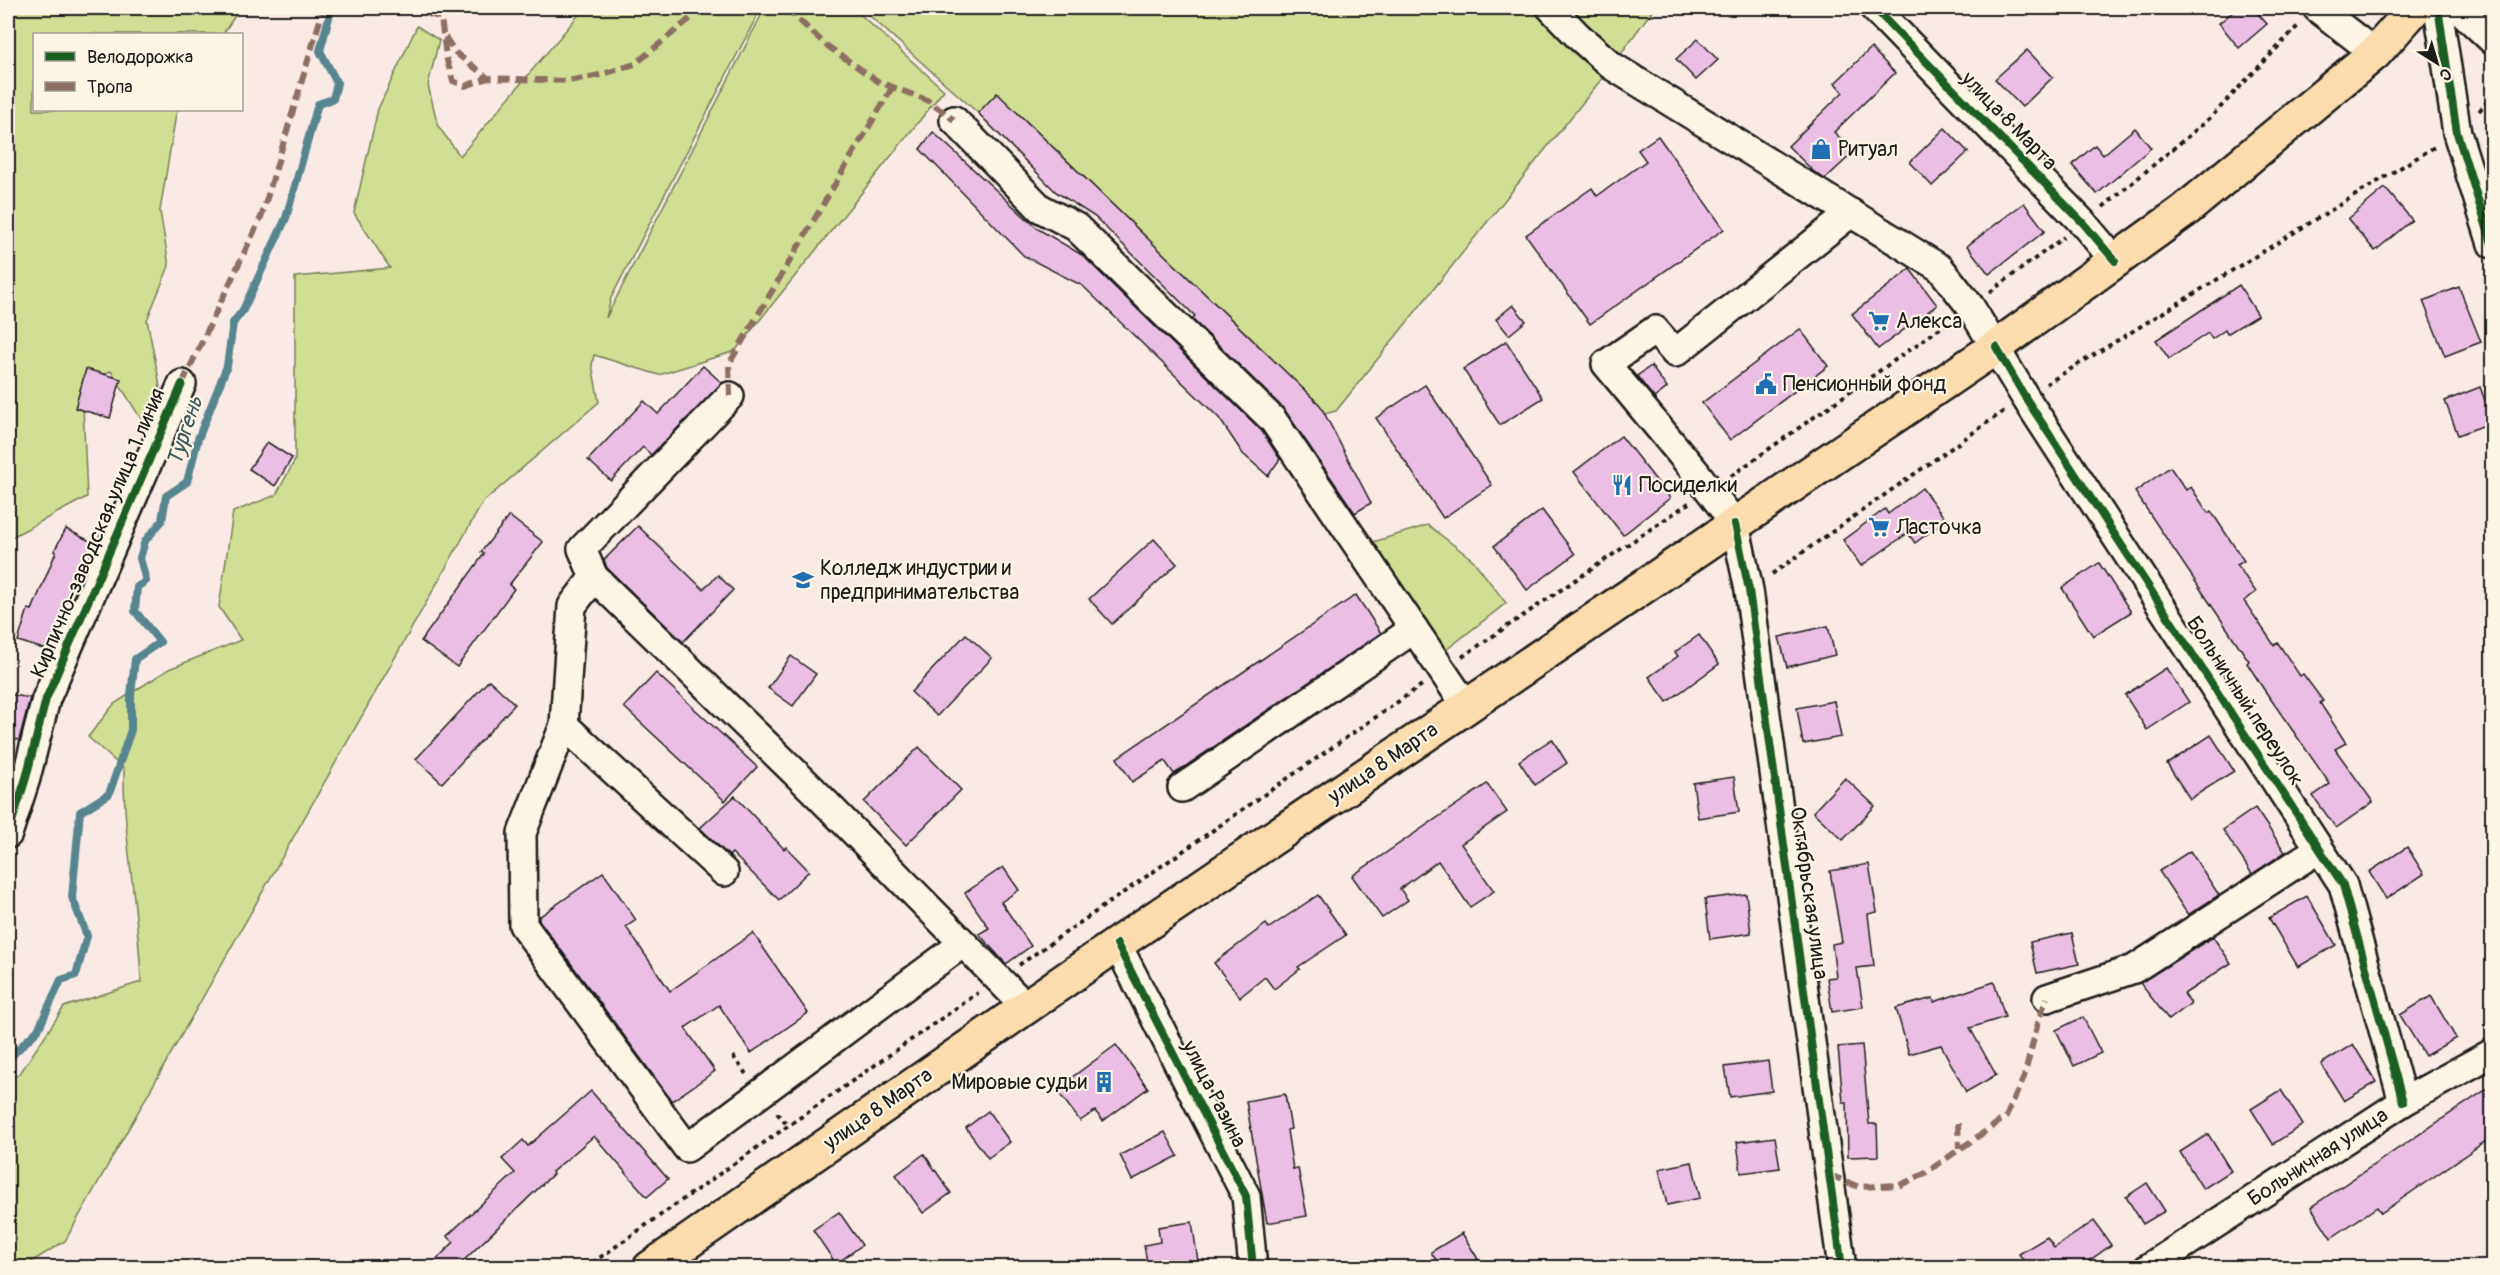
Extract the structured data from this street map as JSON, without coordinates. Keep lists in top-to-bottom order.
{
  "streets": {
    "main road": ["улица 8 Марта"],
    "street": [
      "Кирпично-заводская улица 1 линия",
      "Больничный переулок",
      "Октябрьская улица",
      "улица Разина",
      "Больничная улица"
    ]
  },
  "crossings": [
    ["улица 8 Марта", "Больничный переулок"],
    ["улица 8 Марта", "Октябрьская улица"],
    ["улица 8 Марта", "улица Разина"],
    ["Больничный переулок", "Больничная улица"]
  ],
  "water": ["Тургень"],
  "places": {
    "shop": ["Ритуал"],
    "supermarket": ["Алекса", "Ласточка"],
    "public building": ["Пенсионный фонд"],
    "restaurant": ["Посиделки"],
    "school or university": ["Колледж индустрии и предпринимательства"],
    "building": ["Мировые судьи"]
  },
  "legend": ["Велодорожка", "Тропа"],
  "north": "bottom right"
}
